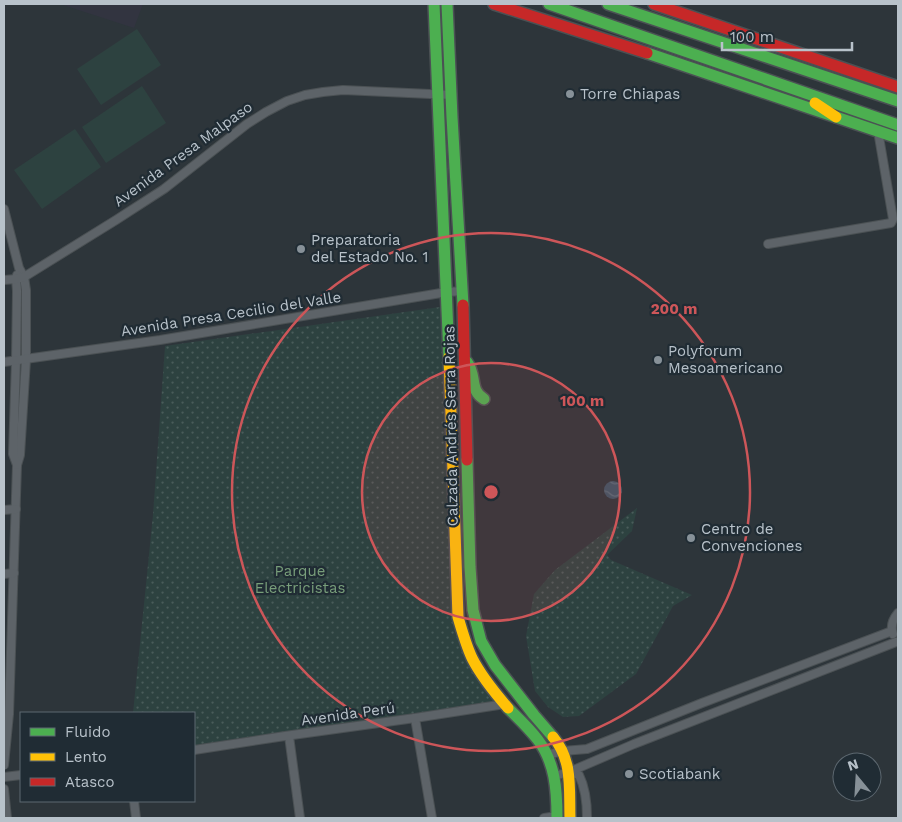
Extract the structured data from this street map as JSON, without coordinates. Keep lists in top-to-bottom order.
{
  "streets": {
    "main road": ["Calzada Andrés Serra Rojas"],
    "street": ["Avenida Presa Malpaso", "Avenida Presa Cecilio del Valle", "Avenida Perú"]
  },
  "crossings": [
    ["Avenida Presa Malpaso", "Calzada Andrés Serra Rojas"],
    ["Avenida Presa Cecilio del Valle", "Calzada Andrés Serra Rojas"],
    ["Calzada Andrés Serra Rojas", "Avenida Perú"]
  ],
  "parks": ["Parque Electricistas"],
  "places": [
    "Torre Chiapas",
    "Preparatoria del Estado No. 1",
    "Polyforum Mesoamericano",
    "Centro de Convenciones",
    "Scotiabank"
  ],
  "legend": ["Fluido", "Lento", "Atasco"],
  "scale_bar": "100 m",
  "north": "top",
  "rings": ["200 m", "100 m"]
}
